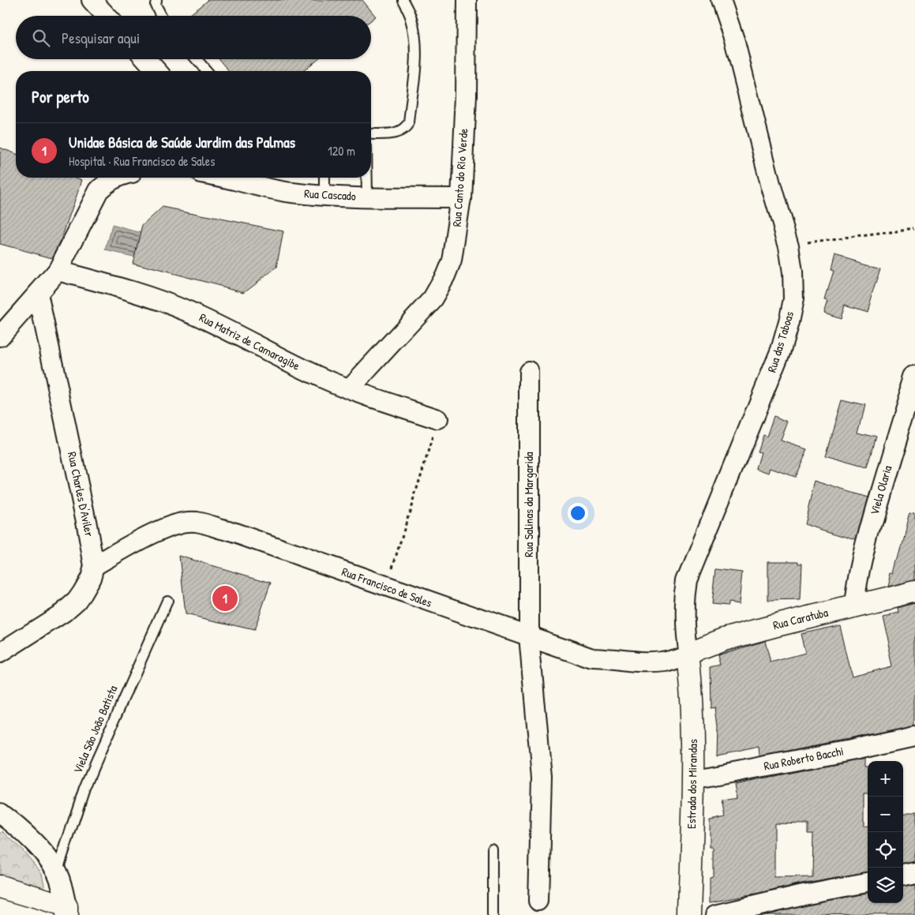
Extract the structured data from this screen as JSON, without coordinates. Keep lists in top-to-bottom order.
{
  "streets": {
    "street": [
      "Rua Canto do Rio Verde",
      "Rua Cascado",
      "Rua Matriz de Camaragibe",
      "Rua das Taboas",
      "Viela Olaria",
      "Rua Charles D'Aviler",
      "Rua Salinas da Margarida",
      "Rua Francisco de Sales",
      "Rua Caratuba",
      "Rua Roberto Bacchi",
      "Estrada dos Mirandas"
    ],
    "lane": ["Viela São João Batista"]
  },
  "crossings": [
    ["Rua Canto do Rio Verde", "Rua Cascado"],
    ["Rua Canto do Rio Verde", "Rua Matriz de Camaragibe"],
    ["Rua das Taboas", "Rua Francisco de Sales"],
    ["Rua das Taboas", "Rua Caratuba"],
    ["Rua das Taboas", "Estrada dos Mirandas"],
    ["Viela Olaria", "Rua Caratuba"],
    ["Rua Charles D'Aviler", "Rua Francisco de Sales"],
    ["Rua Salinas da Margarida", "Rua Francisco de Sales"],
    ["Rua Francisco de Sales", "Rua Caratuba"],
    ["Rua Francisco de Sales", "Estrada dos Mirandas"],
    ["Rua Caratuba", "Estrada dos Mirandas"],
    ["Rua Roberto Bacchi", "Estrada dos Mirandas"]
  ],
  "page": {
    "search": "Pesquisar aqui",
    "heading": "Por perto",
    "list": [
      {
        "mark": "1",
        "name": "Unidae Básica de Saúde Jardim das Palmas",
        "note": "Hospital · Rua Francisco de Sales",
        "value": "120 m"
      }
    ],
    "pins": "1",
    "map_buttons": ["+", "−"]
  }
}
